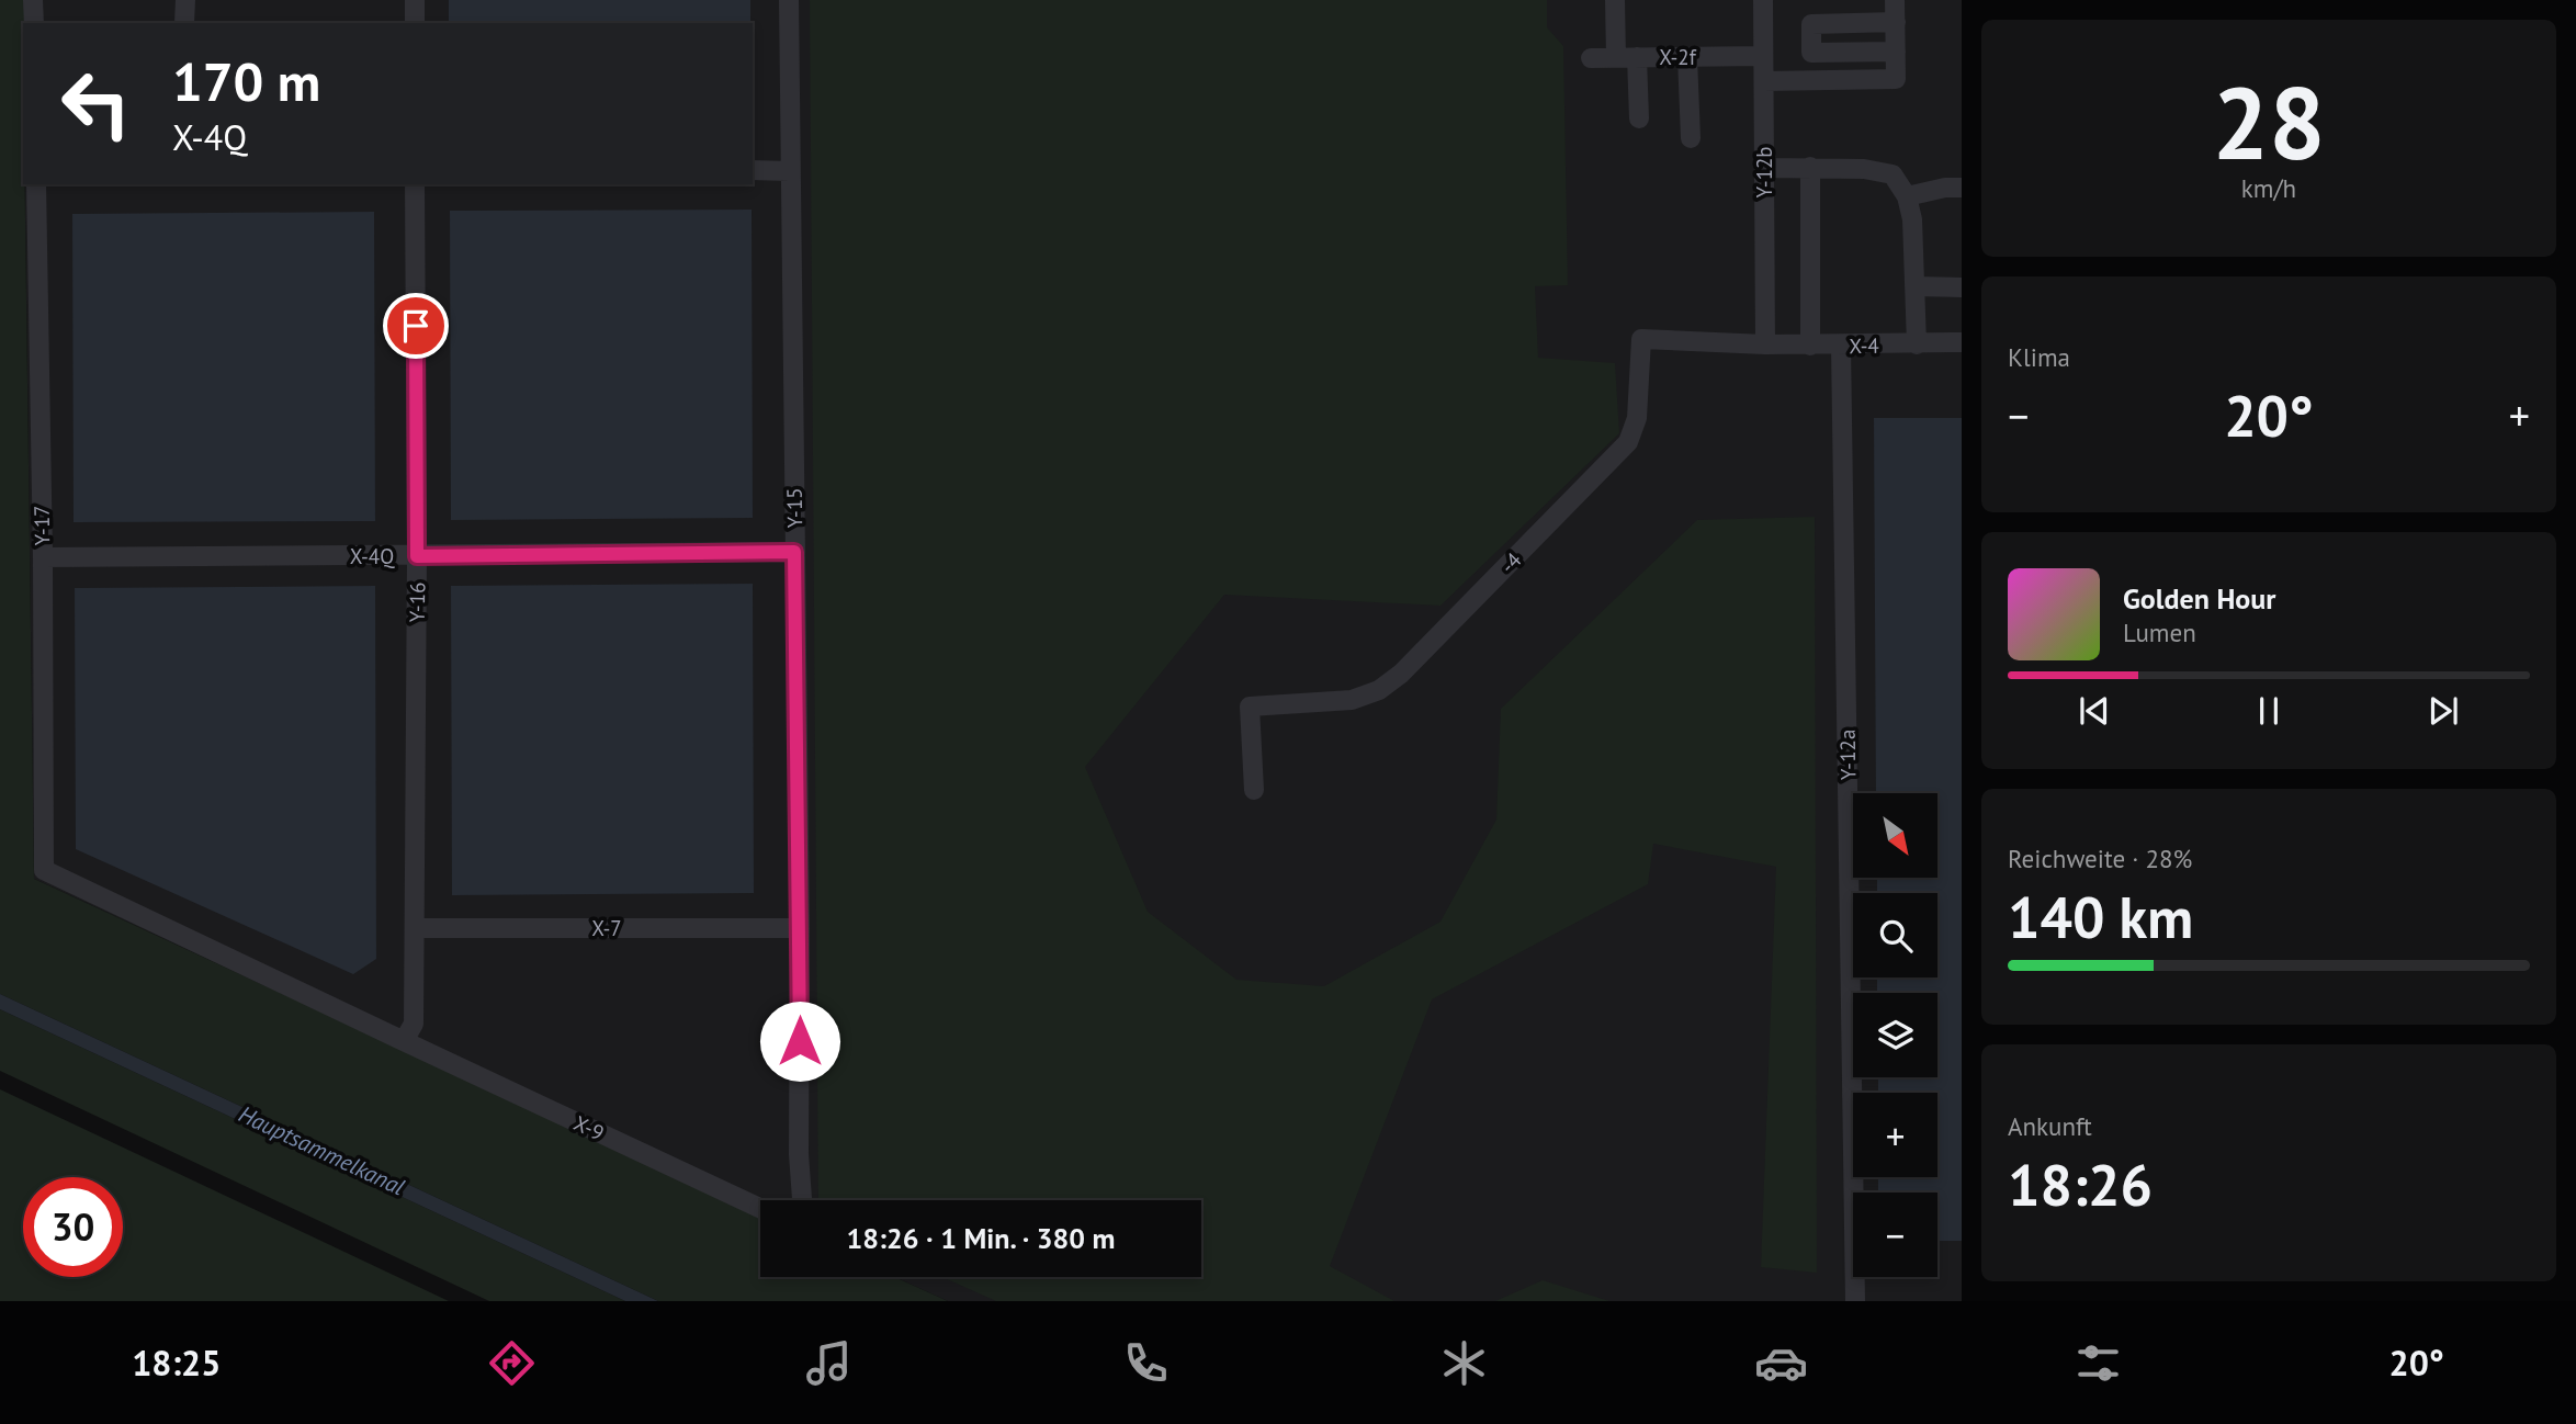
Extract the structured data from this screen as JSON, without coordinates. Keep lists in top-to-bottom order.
{
  "streets": {
    "street": [
      "X-2f",
      "Y-12b",
      "X-4",
      "Y-15",
      "Y-17",
      "X-4Q",
      "-4",
      "Y-16",
      "Y-12a",
      "X-7",
      "X-9"
    ]
  },
  "crossings": [
    ["X-2f", "Y-12b"],
    ["Y-12b", "X-4"],
    ["Y-12b", "-4"],
    ["X-4", "-4"],
    ["X-4", "Y-12a"],
    ["Y-15", "X-4Q"],
    ["Y-15", "X-7"],
    ["Y-17", "X-4Q"],
    ["Y-17", "X-9"],
    ["X-4Q", "Y-16"],
    ["Y-16", "X-7"],
    ["Y-16", "X-9"]
  ],
  "water": ["Hauptsammelkanal"],
  "north": "bottom right",
  "page": {
    "tile": [
      ["28", "km/h"],
      "Klima",
      ["Reichweite · 28%", "140 km"],
      ["Ankunft", "18:26"]
    ],
    "turn": ["170 m", "X-4Q"],
    "heat": ["−", "20°", "+"],
    "song": ["Golden Hour", "Lumen"],
    "map_buttons": ["+", "−"],
    "limit": "30",
    "trip": "18:26 · 1 Min. · 380 m",
    "tabs": ["18:25", "20°"]
  }
}
